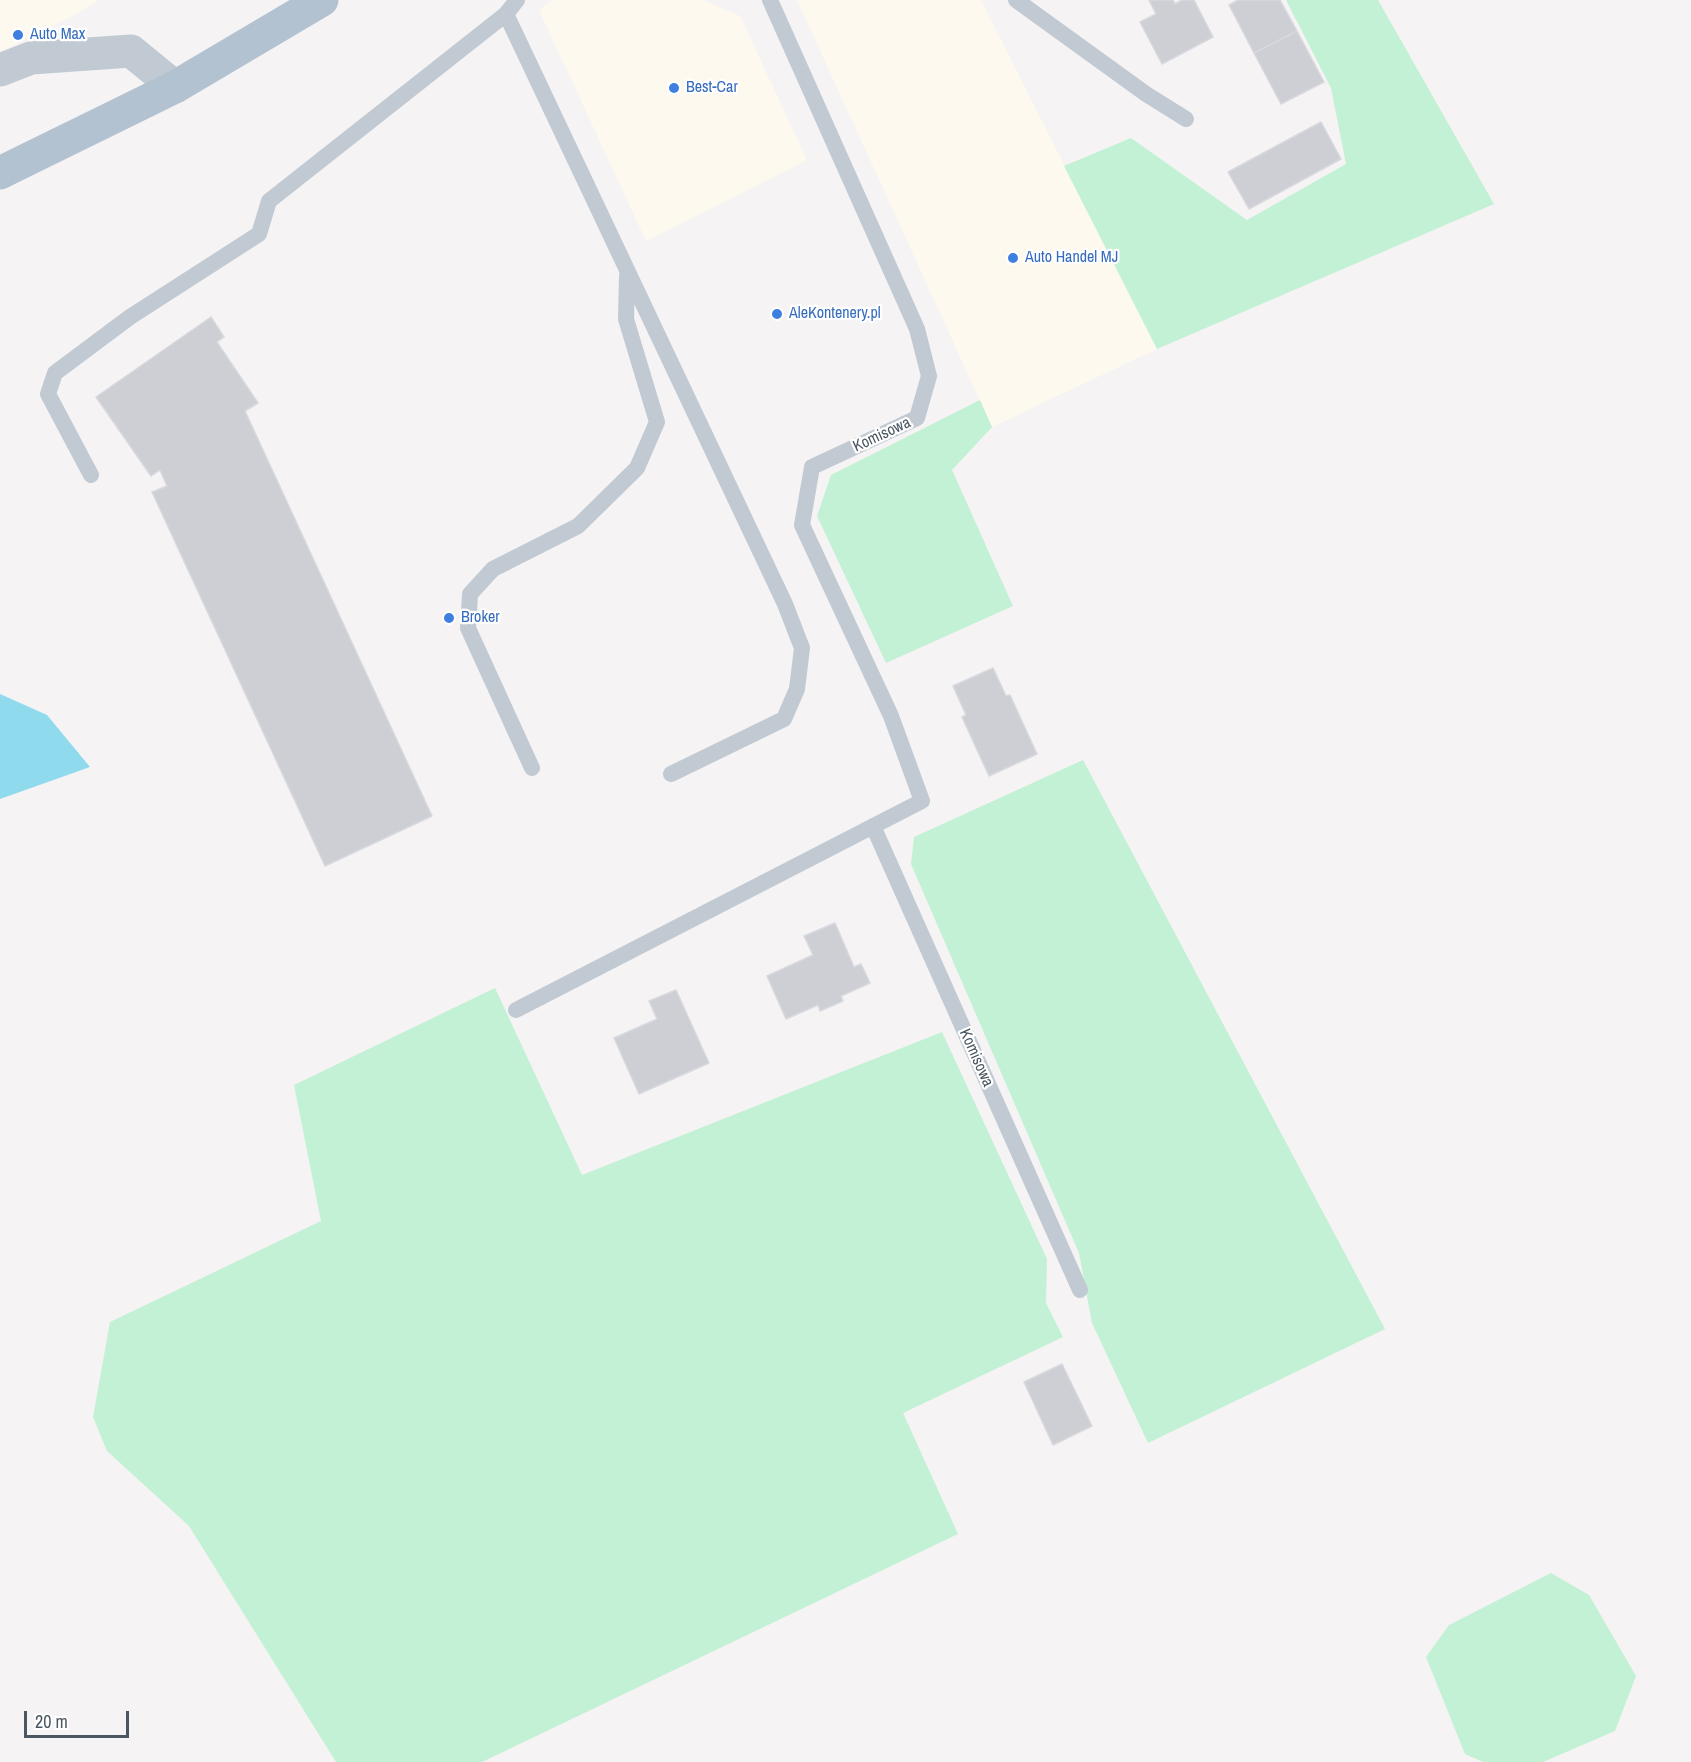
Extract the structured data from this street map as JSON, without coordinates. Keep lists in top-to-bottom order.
{
  "streets": {
    "lane": ["Komisowa"]
  },
  "places": [
    "Auto Max",
    "Best-Car",
    "Auto Handel MJ",
    "AleKontenery.pl",
    "Broker"
  ],
  "scale_bar": "20 m"
}
